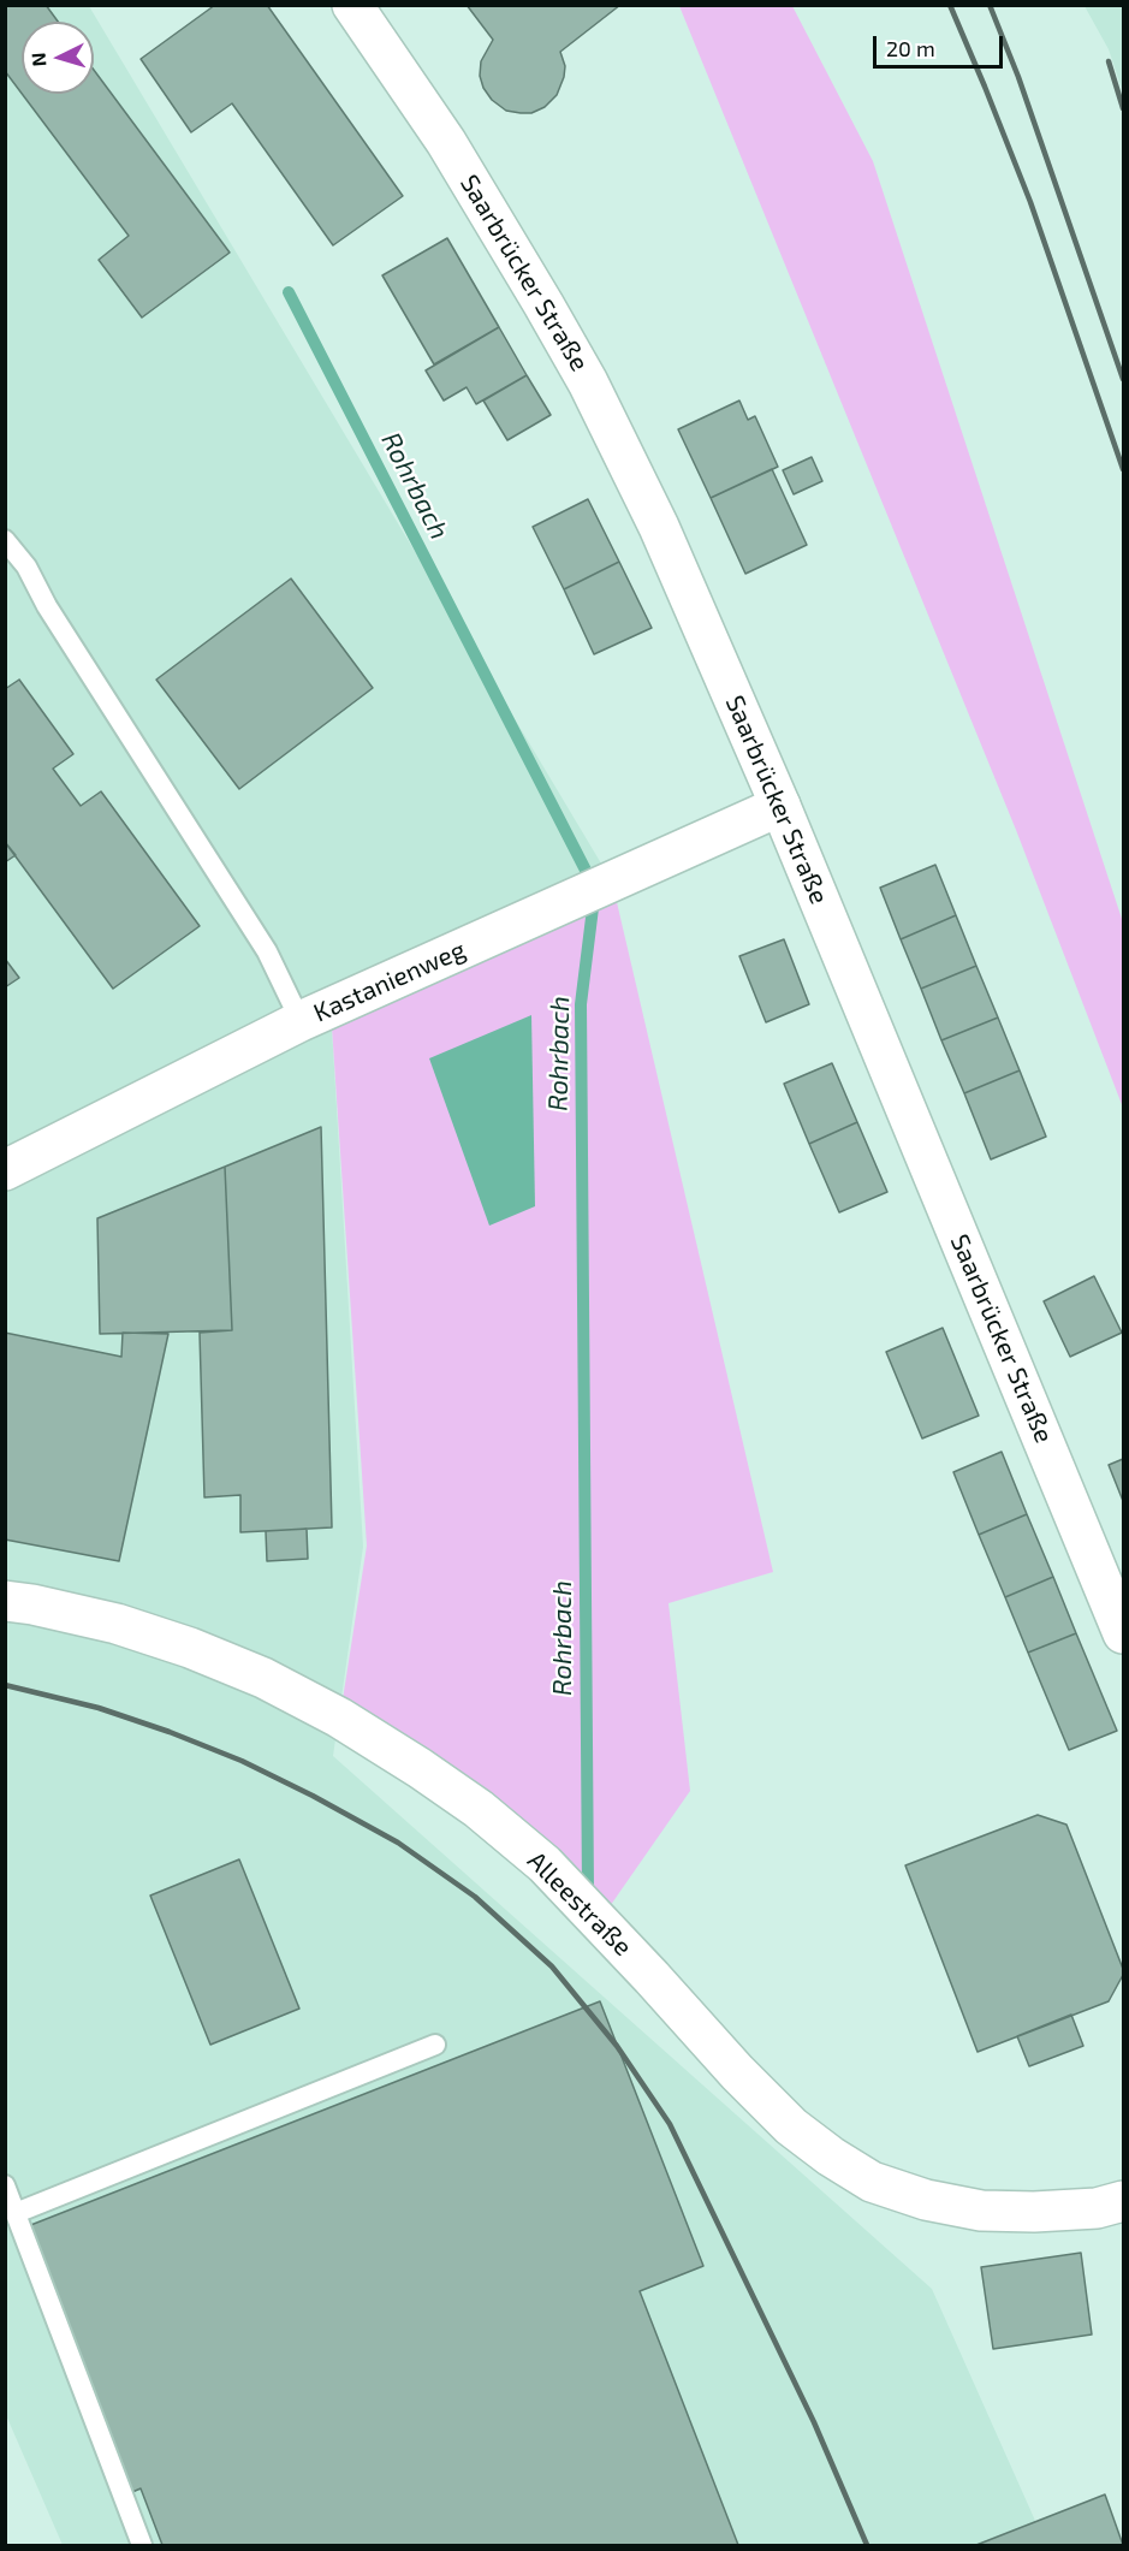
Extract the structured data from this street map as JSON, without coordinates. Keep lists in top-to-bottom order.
{
  "streets": {
    "street": ["Saarbrücker Straße", "Kastanienweg", "Alleestraße"]
  },
  "crossings": [
    ["Saarbrücker Straße", "Kastanienweg"]
  ],
  "water": ["Rohrbach"],
  "scale_bar": "20 m",
  "north": "left"
}
